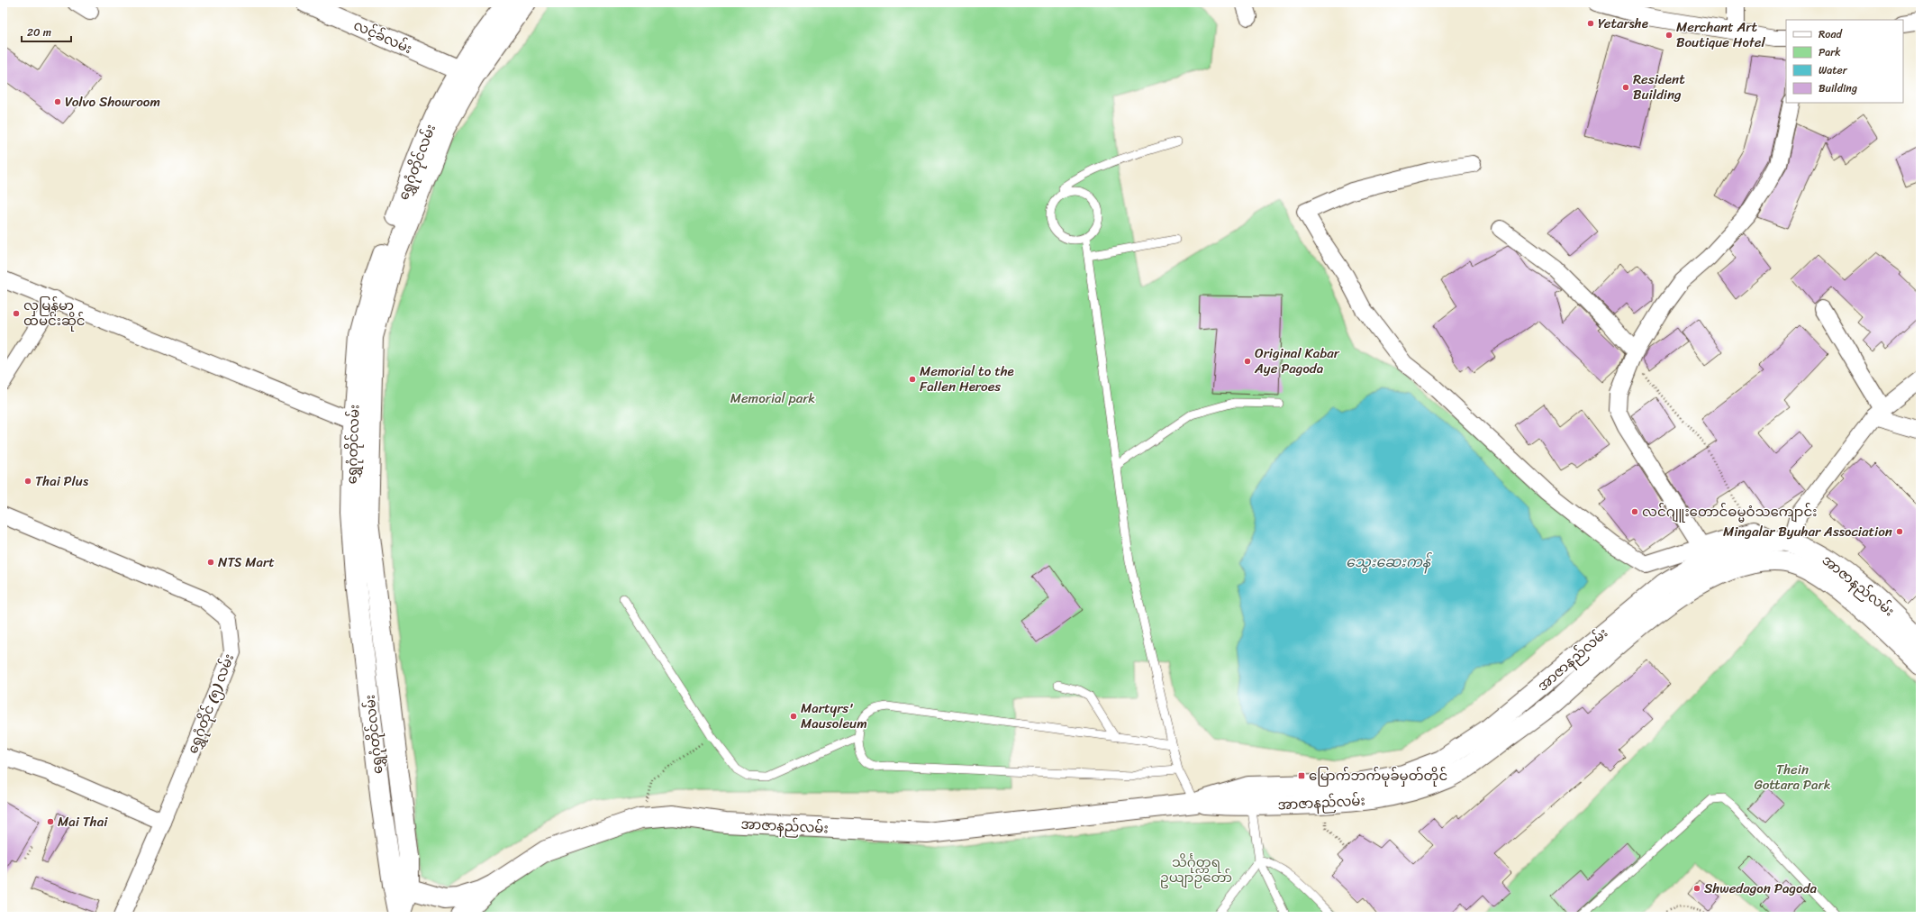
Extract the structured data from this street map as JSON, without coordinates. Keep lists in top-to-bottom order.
{
  "streets": {
    "main road": ["လင့်ခ်လမ်း", "ရွှေဂုံတိုင်လမ်း", "အာဇာနည်လမ်း"],
    "street": ["ရွှေဂုံတိုင် (၅) လမ်း"]
  },
  "crossings": [
    ["လင့်ခ်လမ်း", "ရွှေဂုံတိုင်လမ်း"],
    ["ရွှေဂုံတိုင်လမ်း", "အာဇာနည်လမ်း"]
  ],
  "water": ["သွေးဆေးကန်"],
  "parks": ["Memorial park", "Thein Gottara Park", "သိင်္ဂုတ္တရ ဥယျာဉ်တော်"],
  "places": {
    "other": [
      "Yetarshe",
      "Merchant Art Boutique Hotel",
      "Resident Building",
      "Volvo Showroom",
      "လှမြန်မာ ထမင်းဆိုင်",
      "Original Kabar Aye Pagoda",
      "Memorial to the Fallen Heroes",
      "Thai Plus",
      "လင်ဂျူးတောင်ဓမ္မဝံသကျောင်း",
      "Mingalar Byuhar Association",
      "NTS Mart",
      "Martyrs' Mausoleum",
      "Mai Thai",
      "Shwedagon Pagoda"
    ],
    "transit": ["မြောက်ဘက်မုခ်မှတ်တိုင်"]
  },
  "legend": [
    "Road",
    "Park",
    "Water",
    "Building"
  ],
  "scale_bar": "20 m"
}
